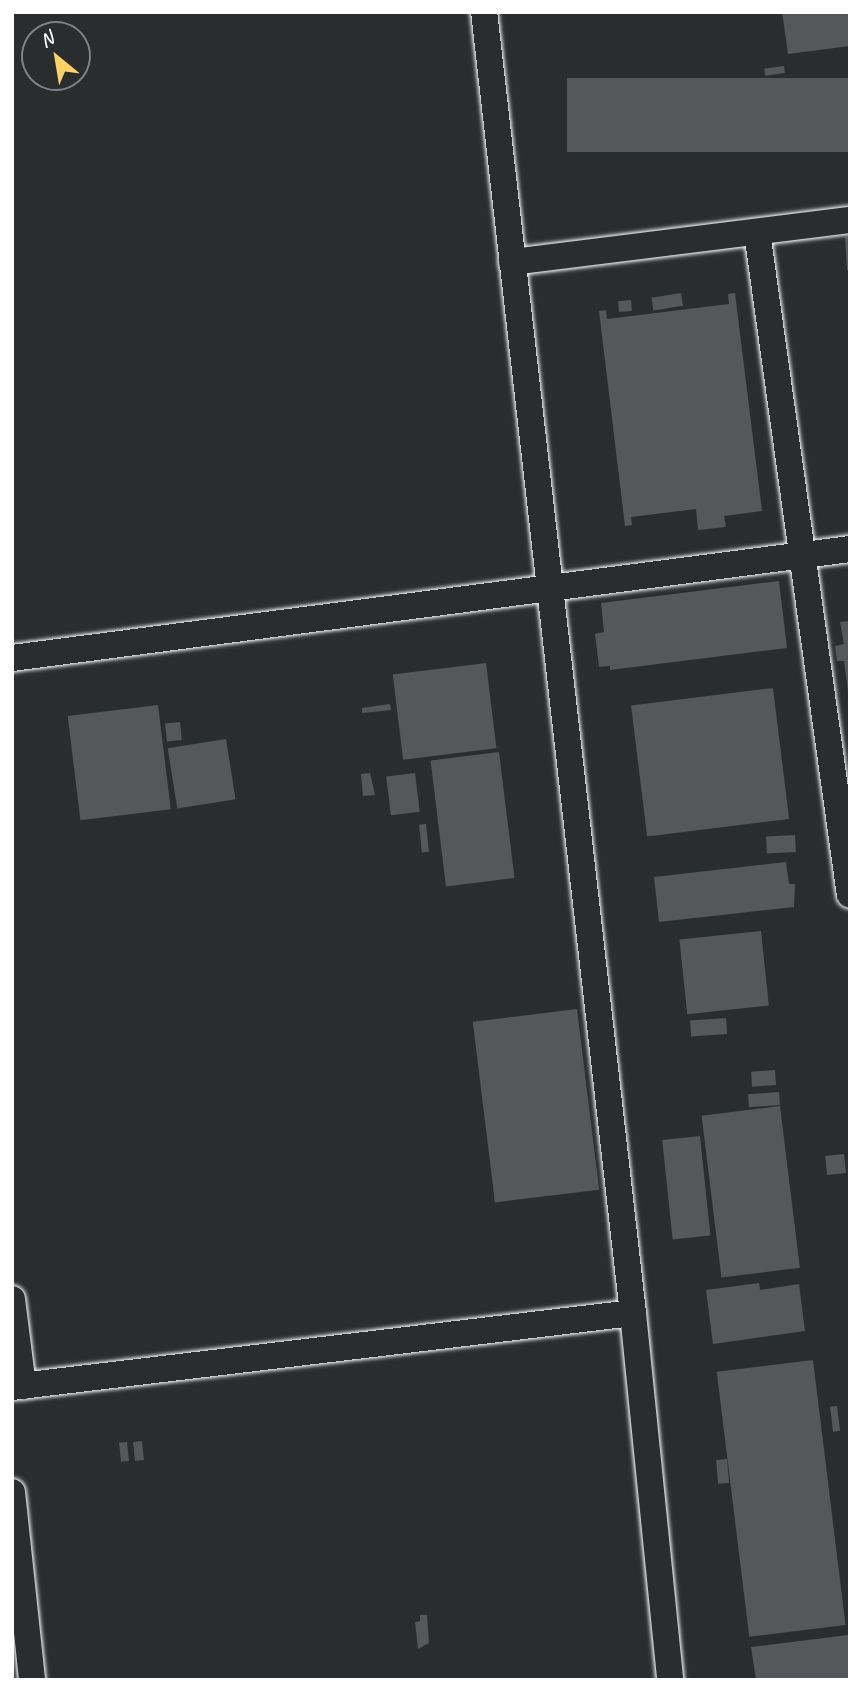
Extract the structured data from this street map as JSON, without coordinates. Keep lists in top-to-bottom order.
{
  "north": "top left"
}
